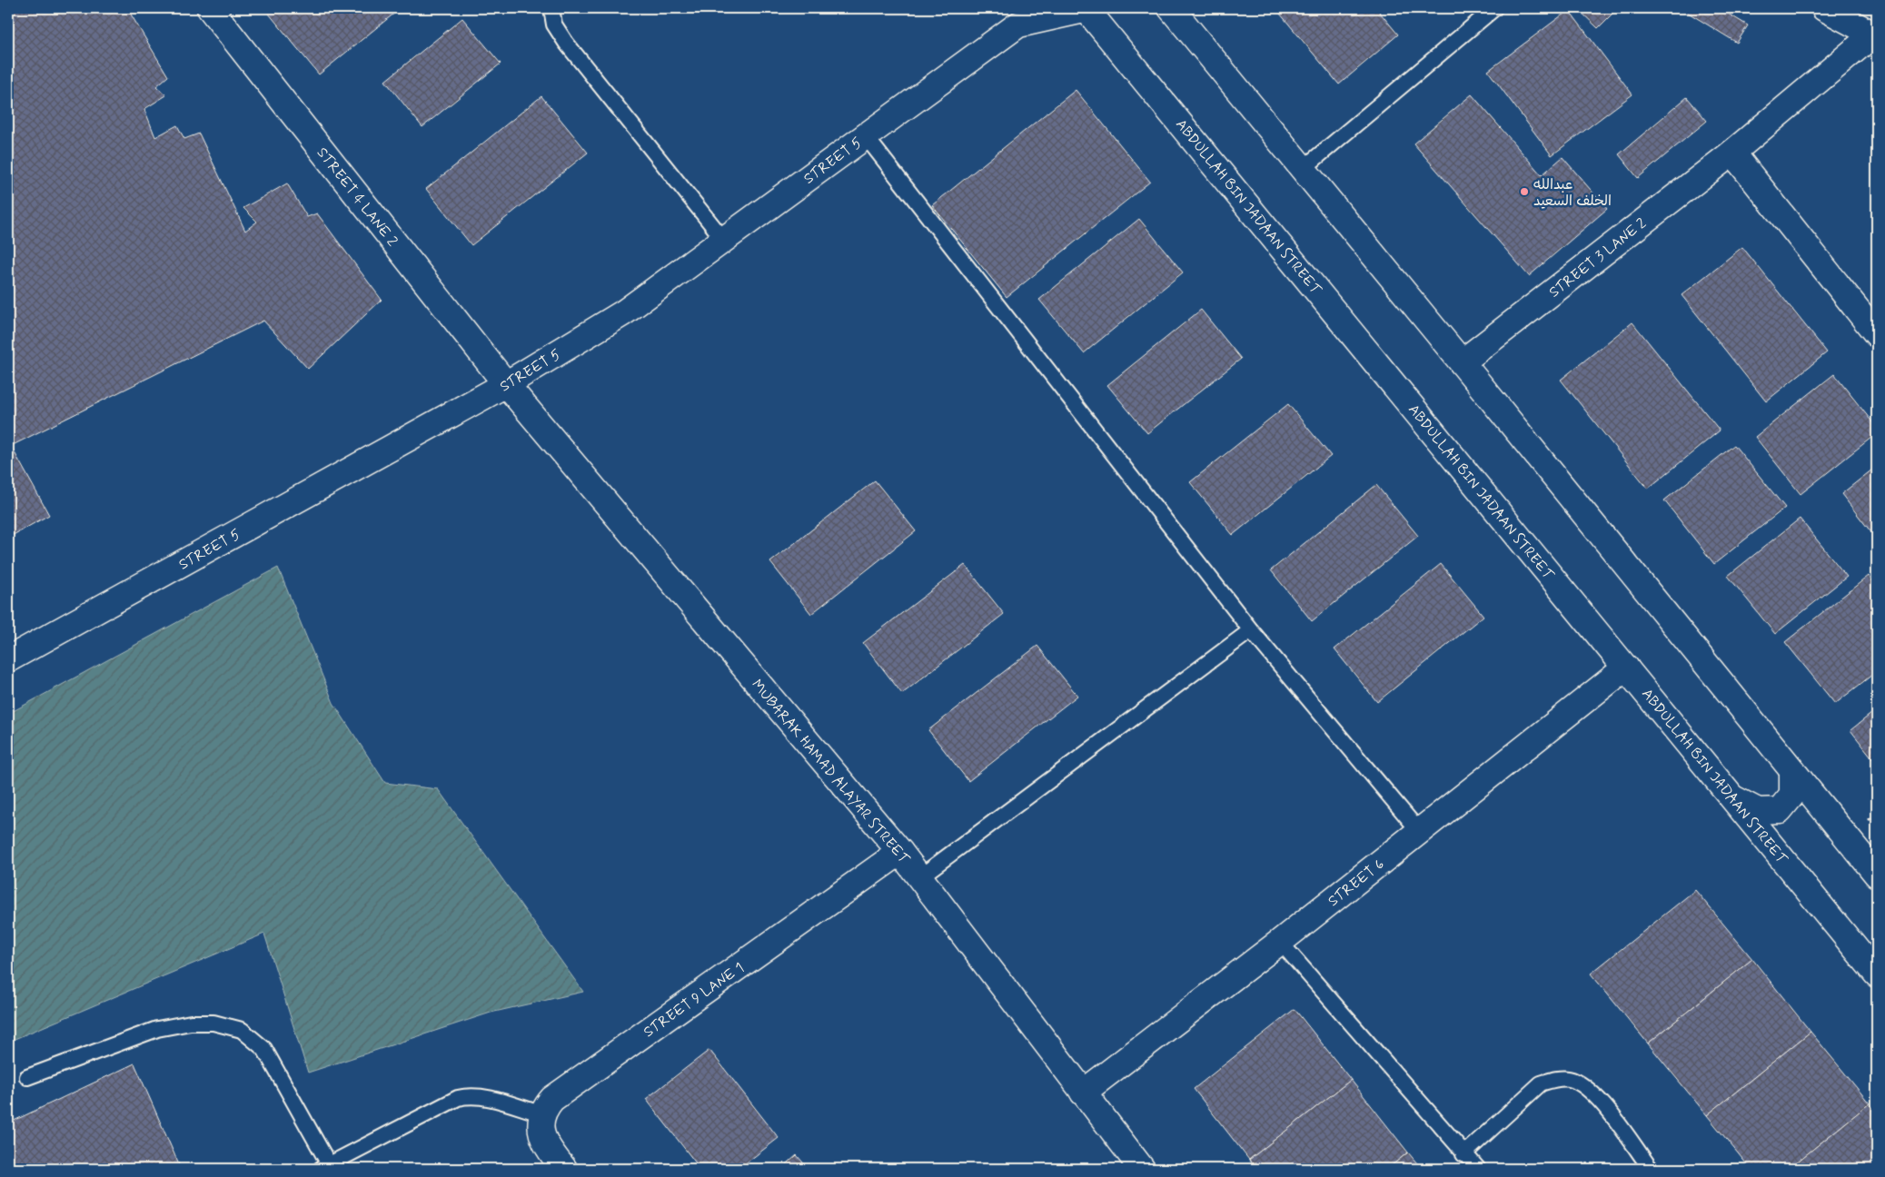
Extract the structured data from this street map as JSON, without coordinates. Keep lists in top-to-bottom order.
{
  "streets": {
    "street": [
      "STREET 5",
      "STREET 4 LANE 2",
      "ABDULLAH BIN JADAAN STREET",
      "STREET 3 LANE 2",
      "MUBARAK HAMAD ALAYAR STREET",
      "STREET 6",
      "STREET 9 LANE 1"
    ]
  },
  "crossings": [
    ["STREET 5", "STREET 4 LANE 2"],
    ["STREET 5", "ABDULLAH BIN JADAAN STREET"],
    ["STREET 5", "MUBARAK HAMAD ALAYAR STREET"],
    ["STREET 4 LANE 2", "MUBARAK HAMAD ALAYAR STREET"],
    ["ABDULLAH BIN JADAAN STREET", "STREET 6"],
    ["MUBARAK HAMAD ALAYAR STREET", "STREET 6"],
    ["MUBARAK HAMAD ALAYAR STREET", "STREET 9 LANE 1"]
  ],
  "places": ["عبدالله الخلف السعيد"]
}
